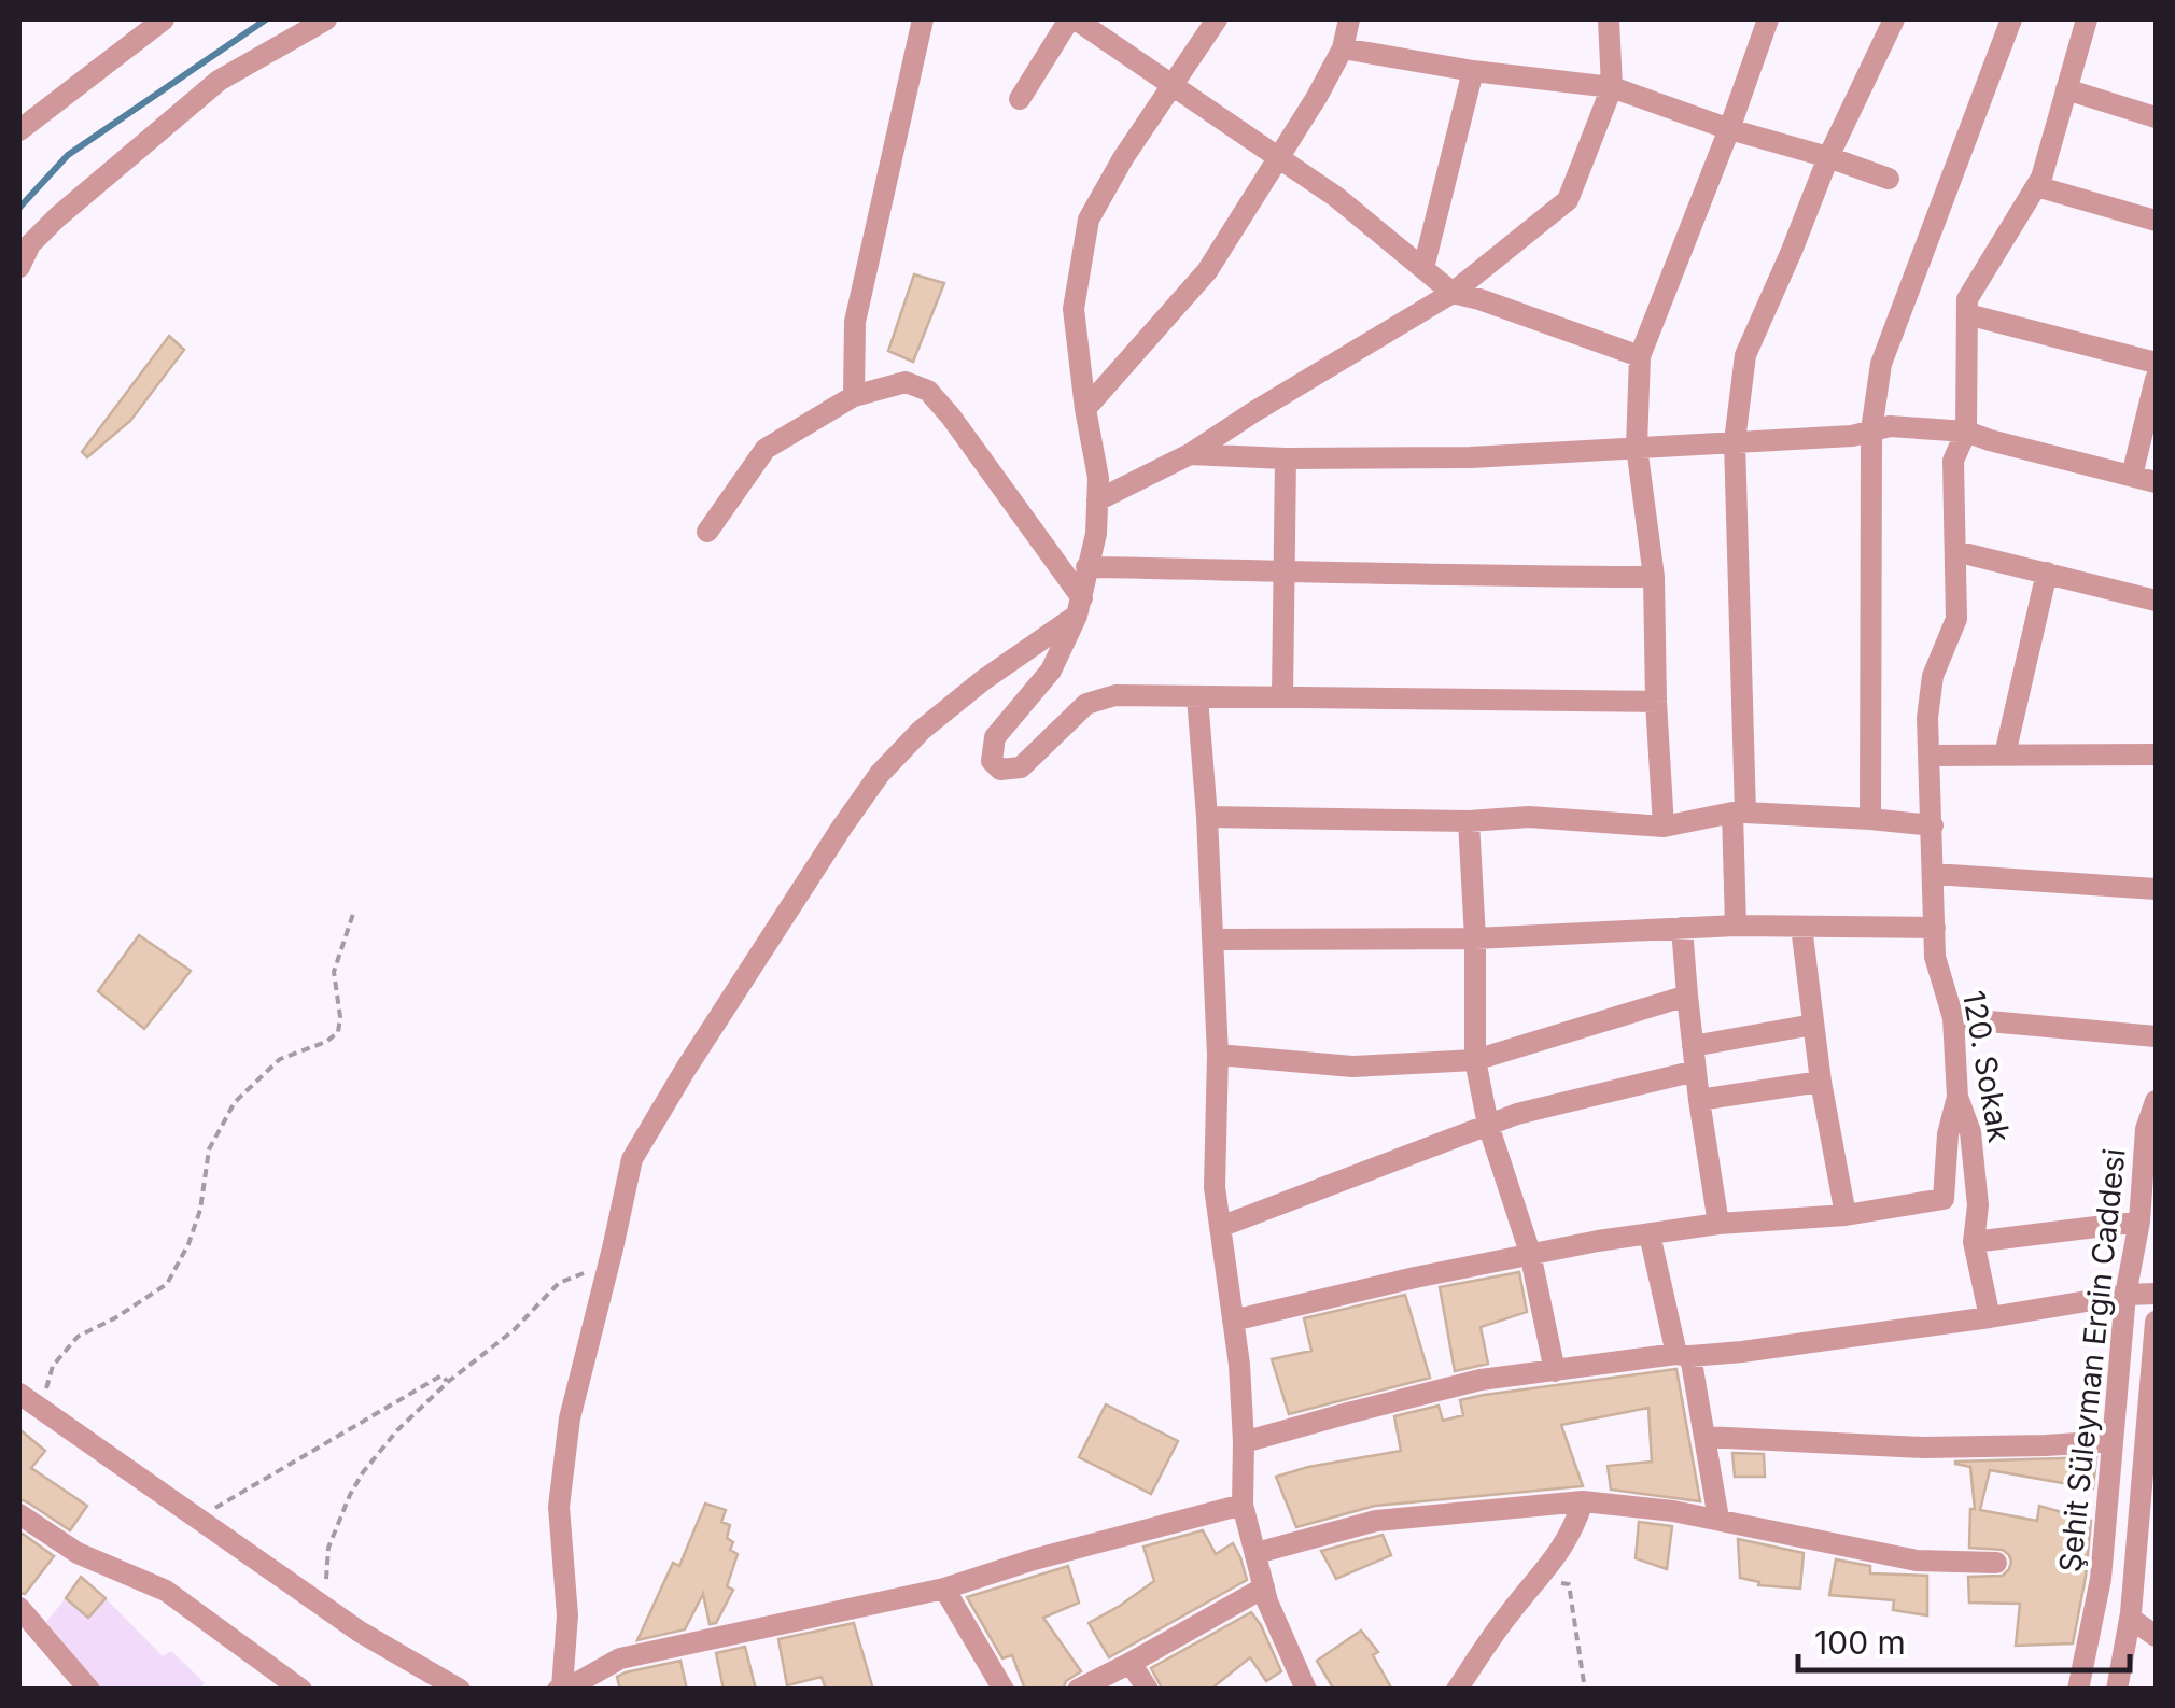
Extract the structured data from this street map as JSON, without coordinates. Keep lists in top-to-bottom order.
{
  "streets": {
    "street": ["120. Sokak", "Şehit Süleyman Ergin Caddesi"]
  },
  "scale_bar": "100 m"
}
